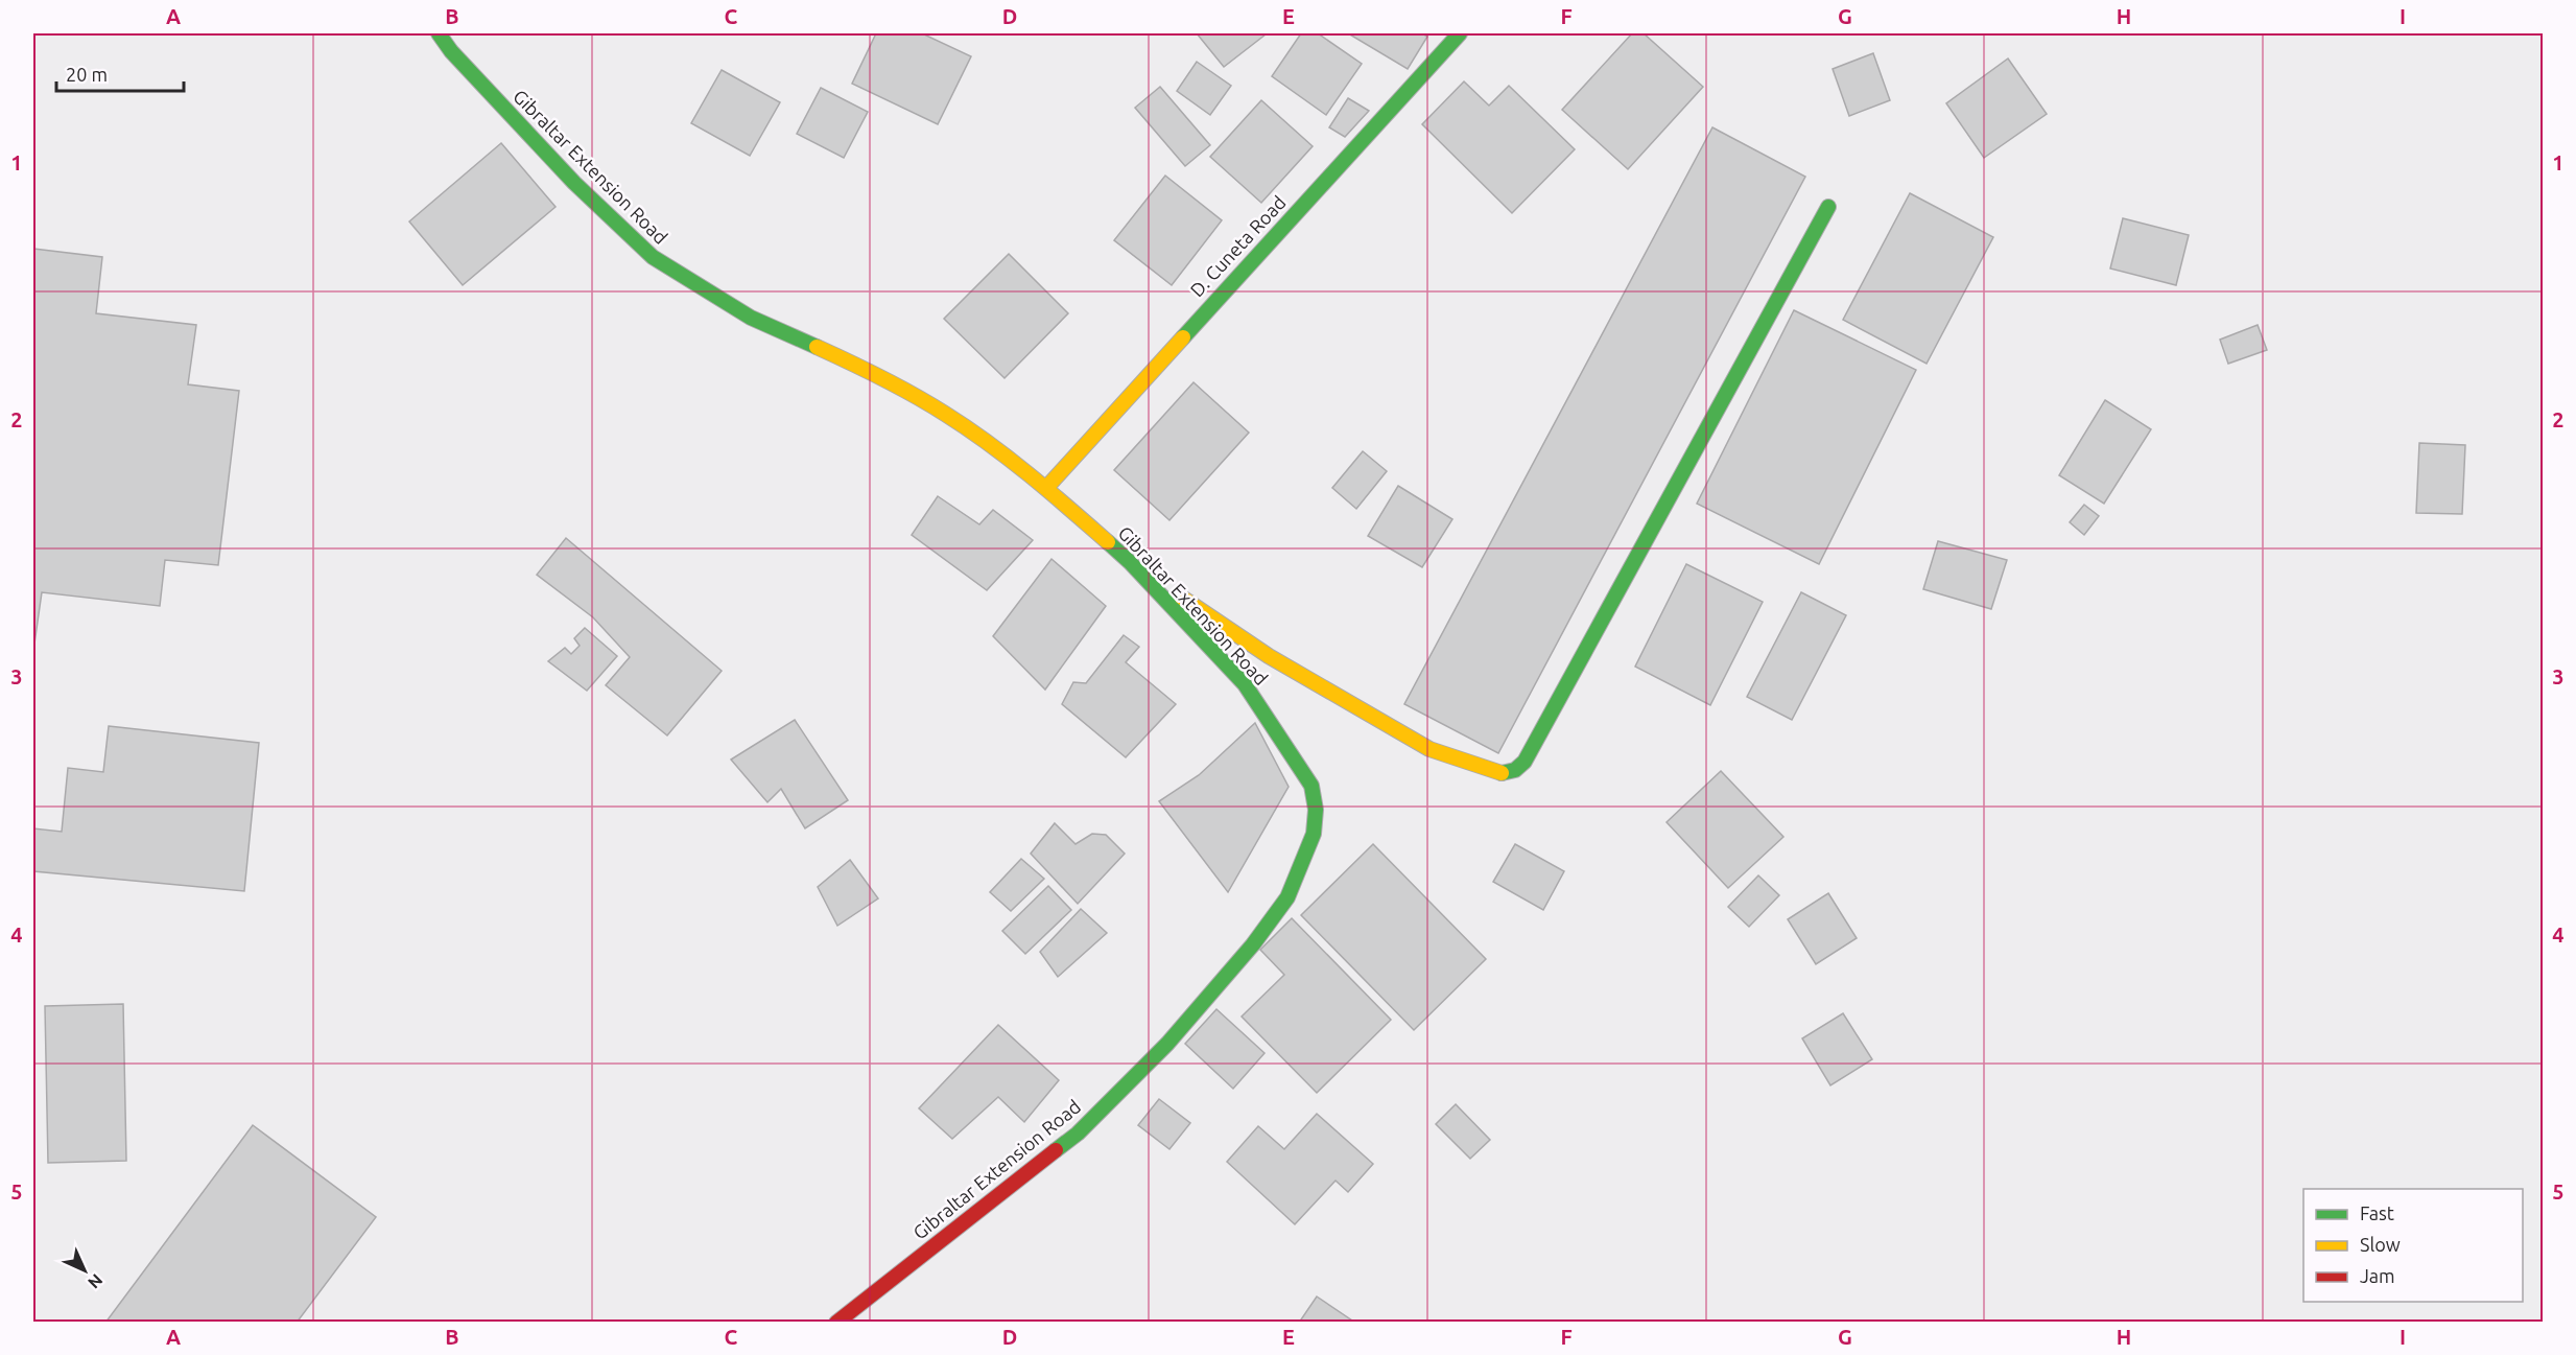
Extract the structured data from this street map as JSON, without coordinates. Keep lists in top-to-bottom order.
{
  "streets": {
    "street": ["Gibraltar Extension Road", "D. Cuneta Road"]
  },
  "crossings": [
    ["Gibraltar Extension Road", "D. Cuneta Road"]
  ],
  "legend": ["Fast", "Slow", "Jam"],
  "scale_bar": "20 m",
  "north": "bottom right",
  "grid": {
    "columns": [
      "A",
      "B",
      "C",
      "D",
      "E",
      "F",
      "G",
      "H",
      "I"
    ],
    "rows": [
      "1",
      "2",
      "3",
      "4",
      "5"
    ]
  }
}
